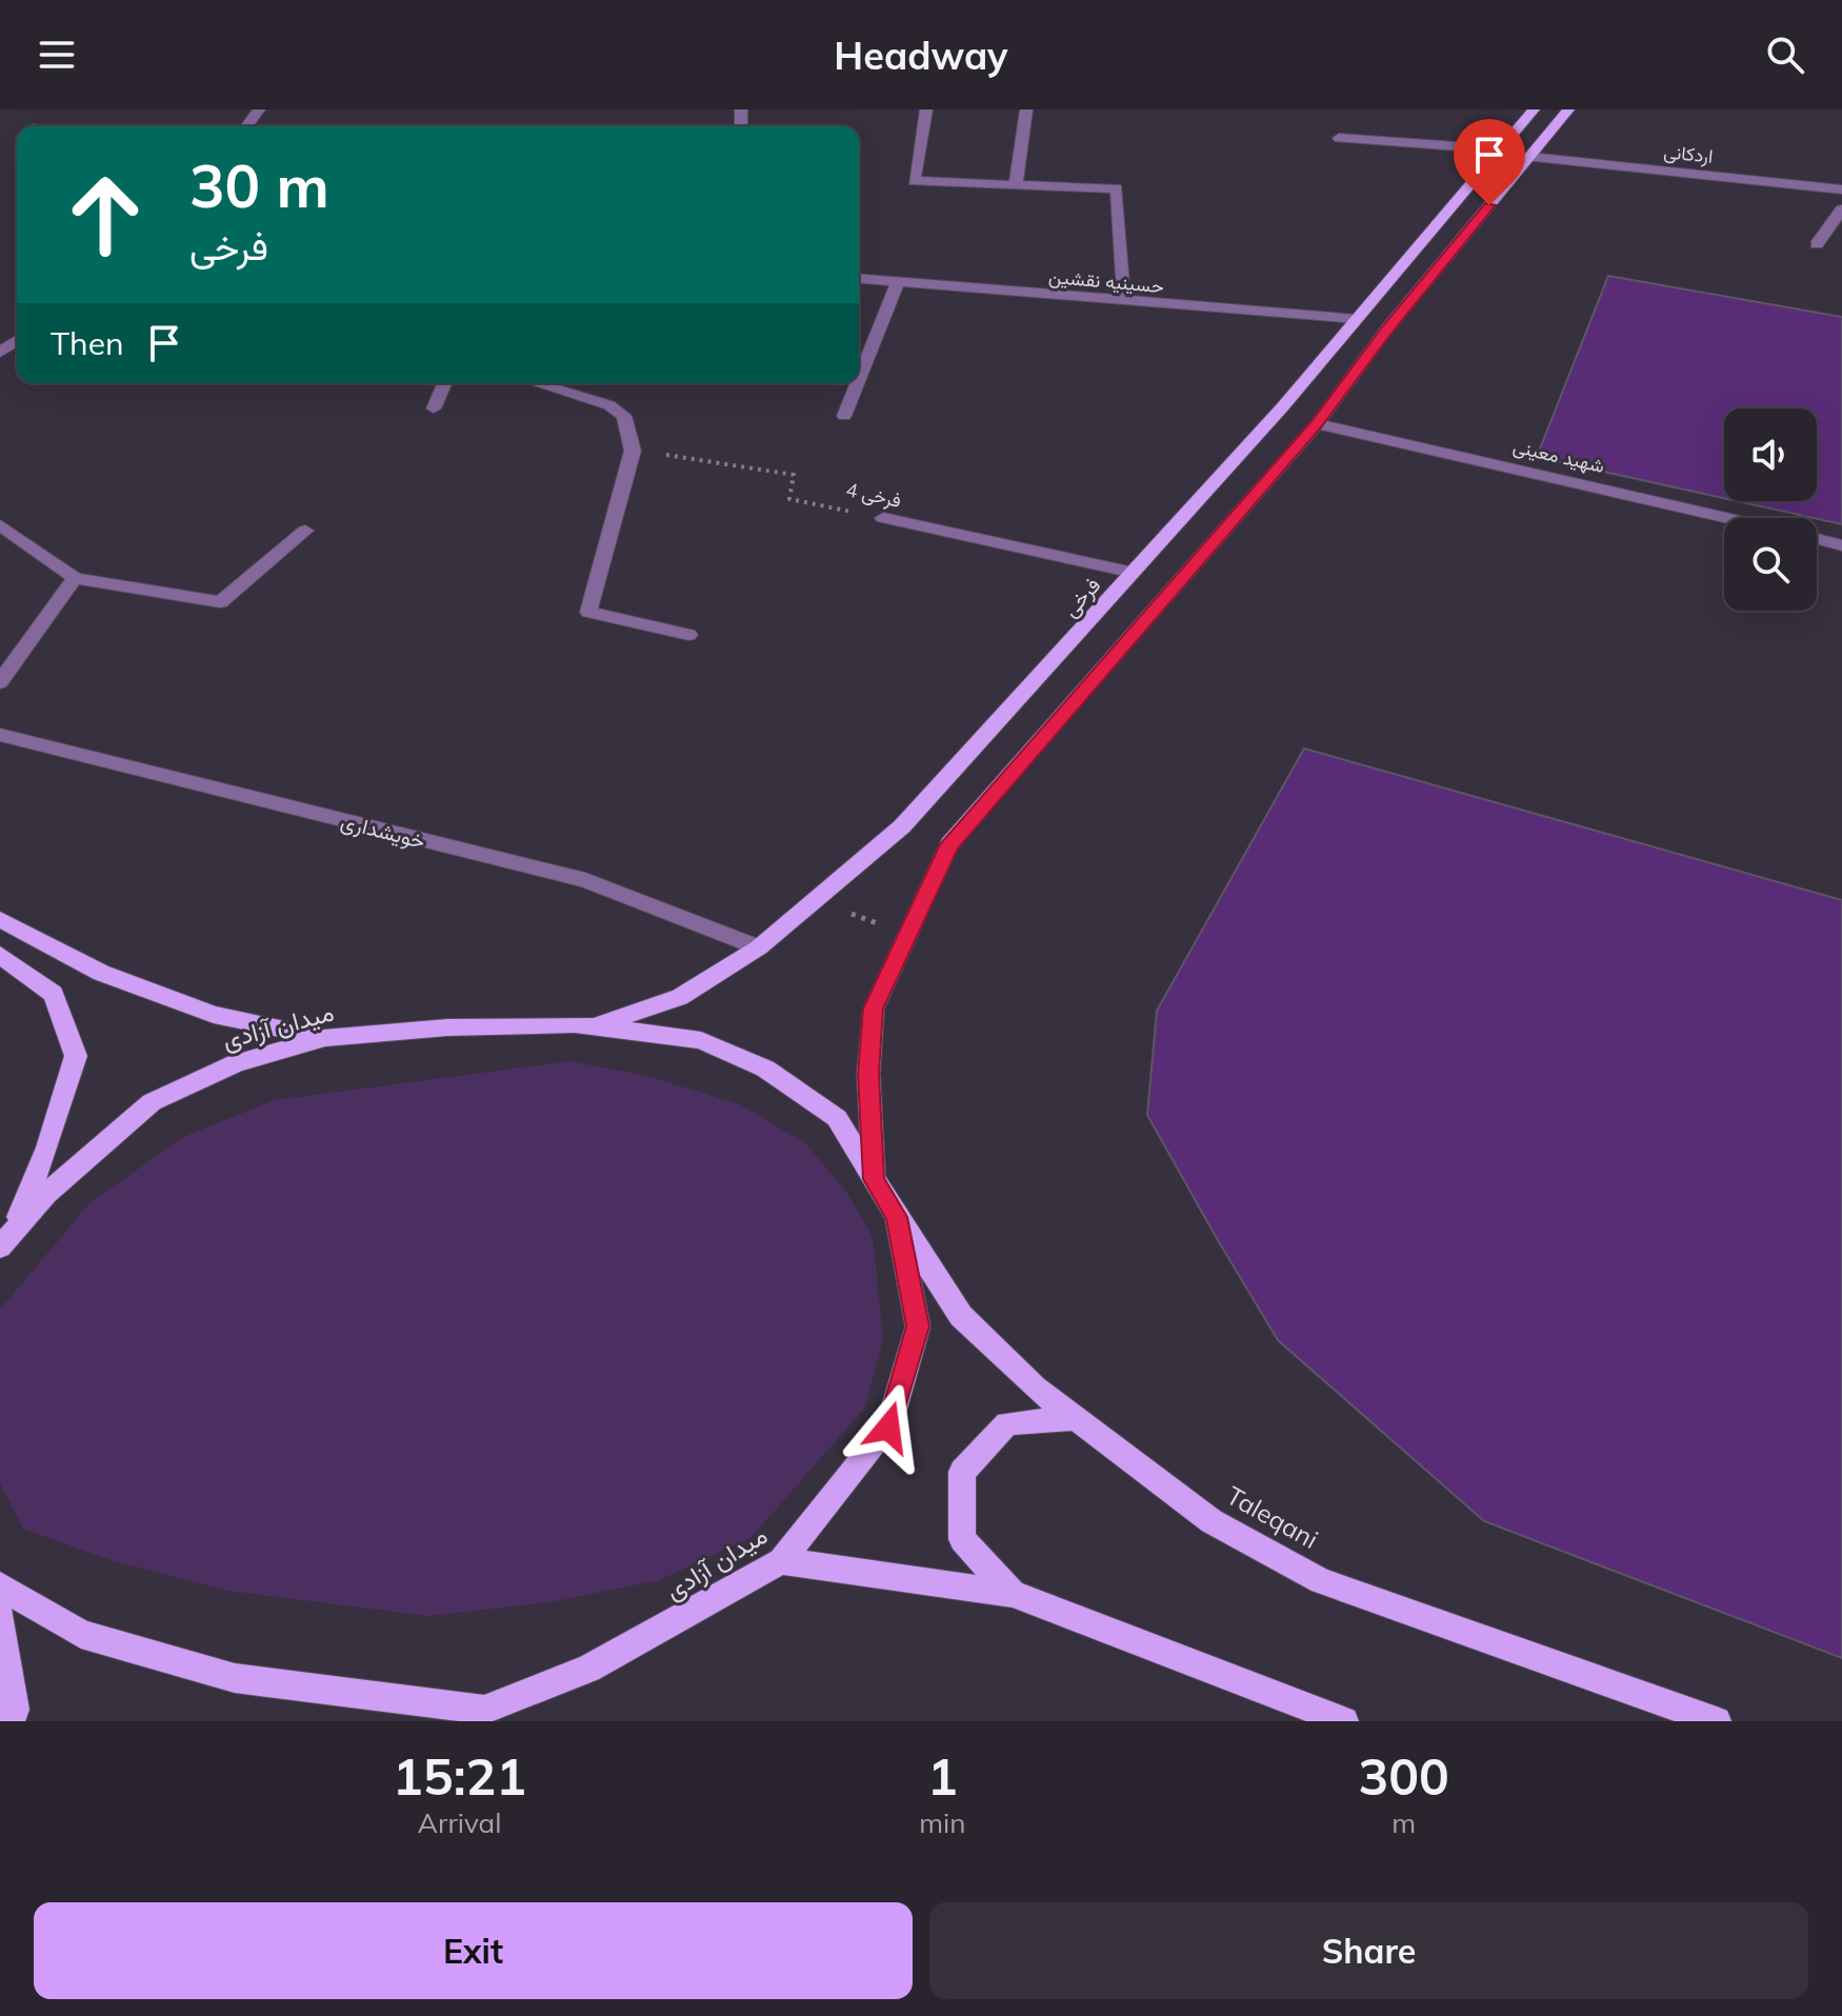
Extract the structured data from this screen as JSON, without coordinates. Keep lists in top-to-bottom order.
{
  "streets": {
    "main road": ["فرخی", "میدان آزادی", "Taleqani"],
    "street": [
      "اردکانی",
      "حسینیه نقشین",
      "شهید معینی",
      "فرخی 4",
      "خویشداری"
    ]
  },
  "crossings": [
    ["حسینیه نقشین", "فرخی"],
    ["فرخی 4", "فرخی"],
    ["فرخی", "خویشداری"],
    ["فرخی", "میدان آزادی"],
    ["میدان آزادی", "Taleqani"]
  ],
  "page": {
    "header": "Headway",
    "turn": ["30 m", "فرخی"],
    "then": "Then",
    "eta": [
      "15:21",
      "Arrival",
      "1",
      "min",
      "300",
      "m"
    ],
    "buttons": ["Exit", "Share"]
  }
}
